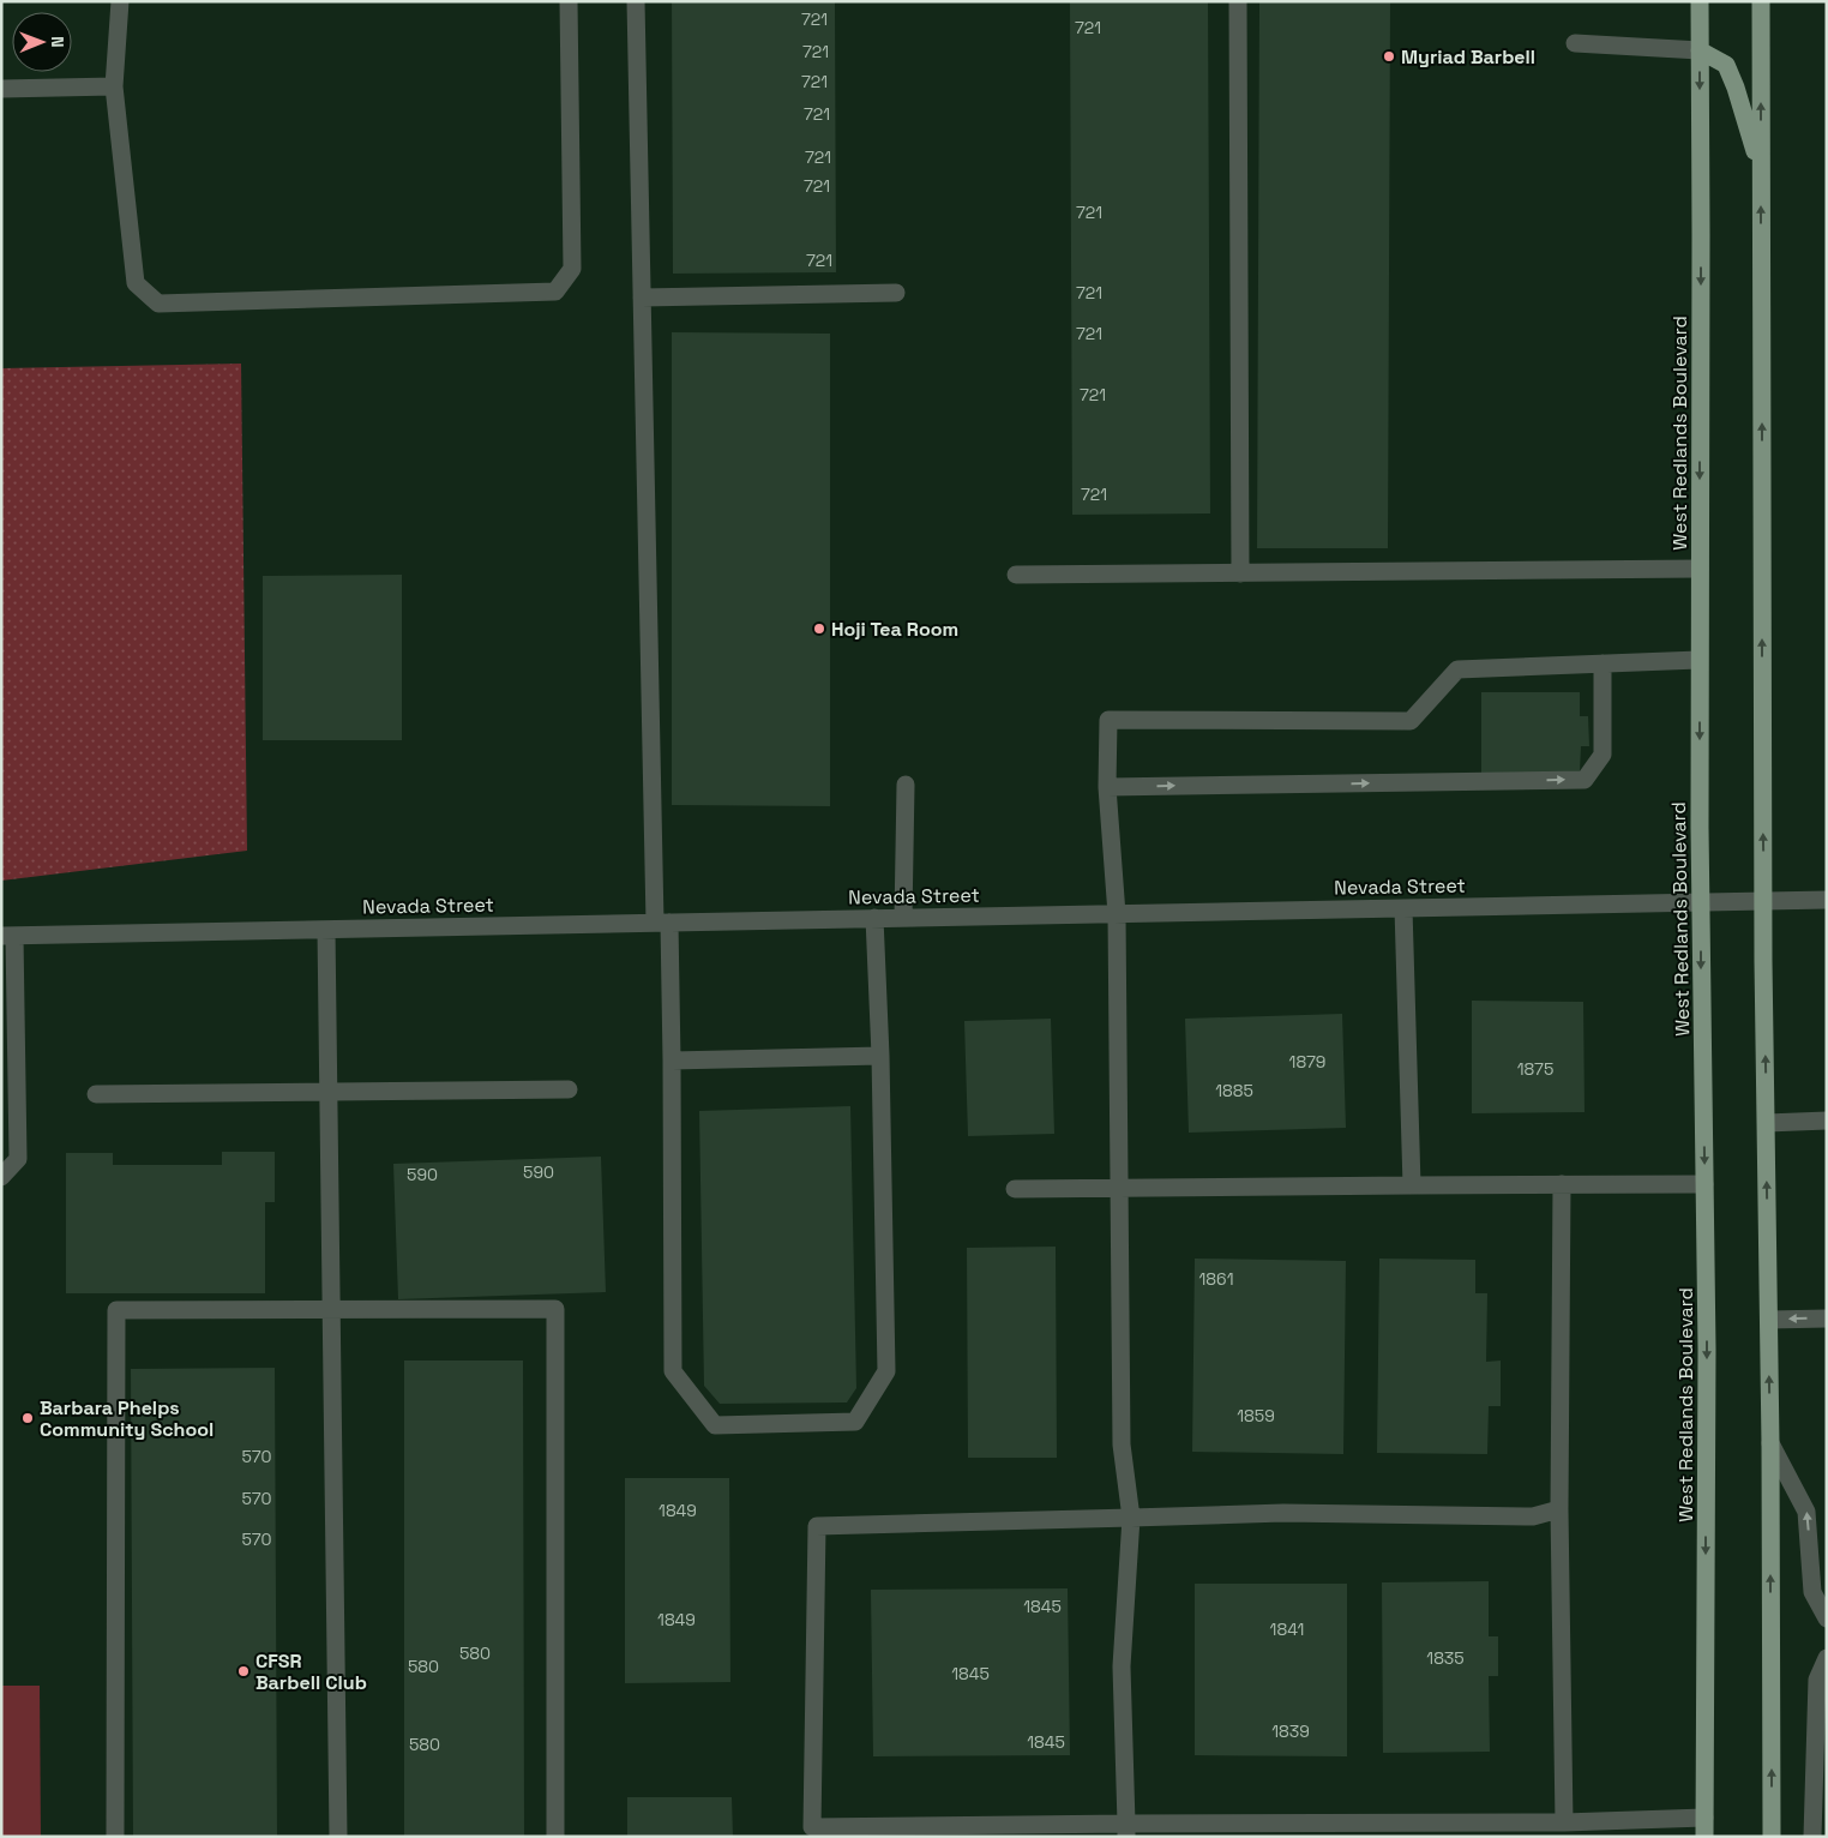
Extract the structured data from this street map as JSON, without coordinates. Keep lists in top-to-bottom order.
{
  "streets": {
    "main road": ["West Redlands Boulevard"],
    "street": ["Nevada Street"]
  },
  "crossings": [
    ["West Redlands Boulevard", "Nevada Street"]
  ],
  "places": [
    "Myriad Barbell",
    "Hoji Tea Room",
    "Barbara Phelps Community School",
    "CFSR Barbell Club"
  ],
  "house_numbers": [
    "721",
    "721",
    "721",
    "721",
    "721",
    "721",
    "721",
    "721",
    "721",
    "721",
    "721",
    "721",
    "721",
    "1879",
    "1875",
    "1885",
    "590",
    "590",
    "1861",
    "1859",
    "570",
    "570",
    "1849",
    "570",
    "1845",
    "1849",
    "1841",
    "580",
    "1835",
    "580",
    "1845",
    "1839",
    "1845",
    "580"
  ],
  "north": "right"
}
